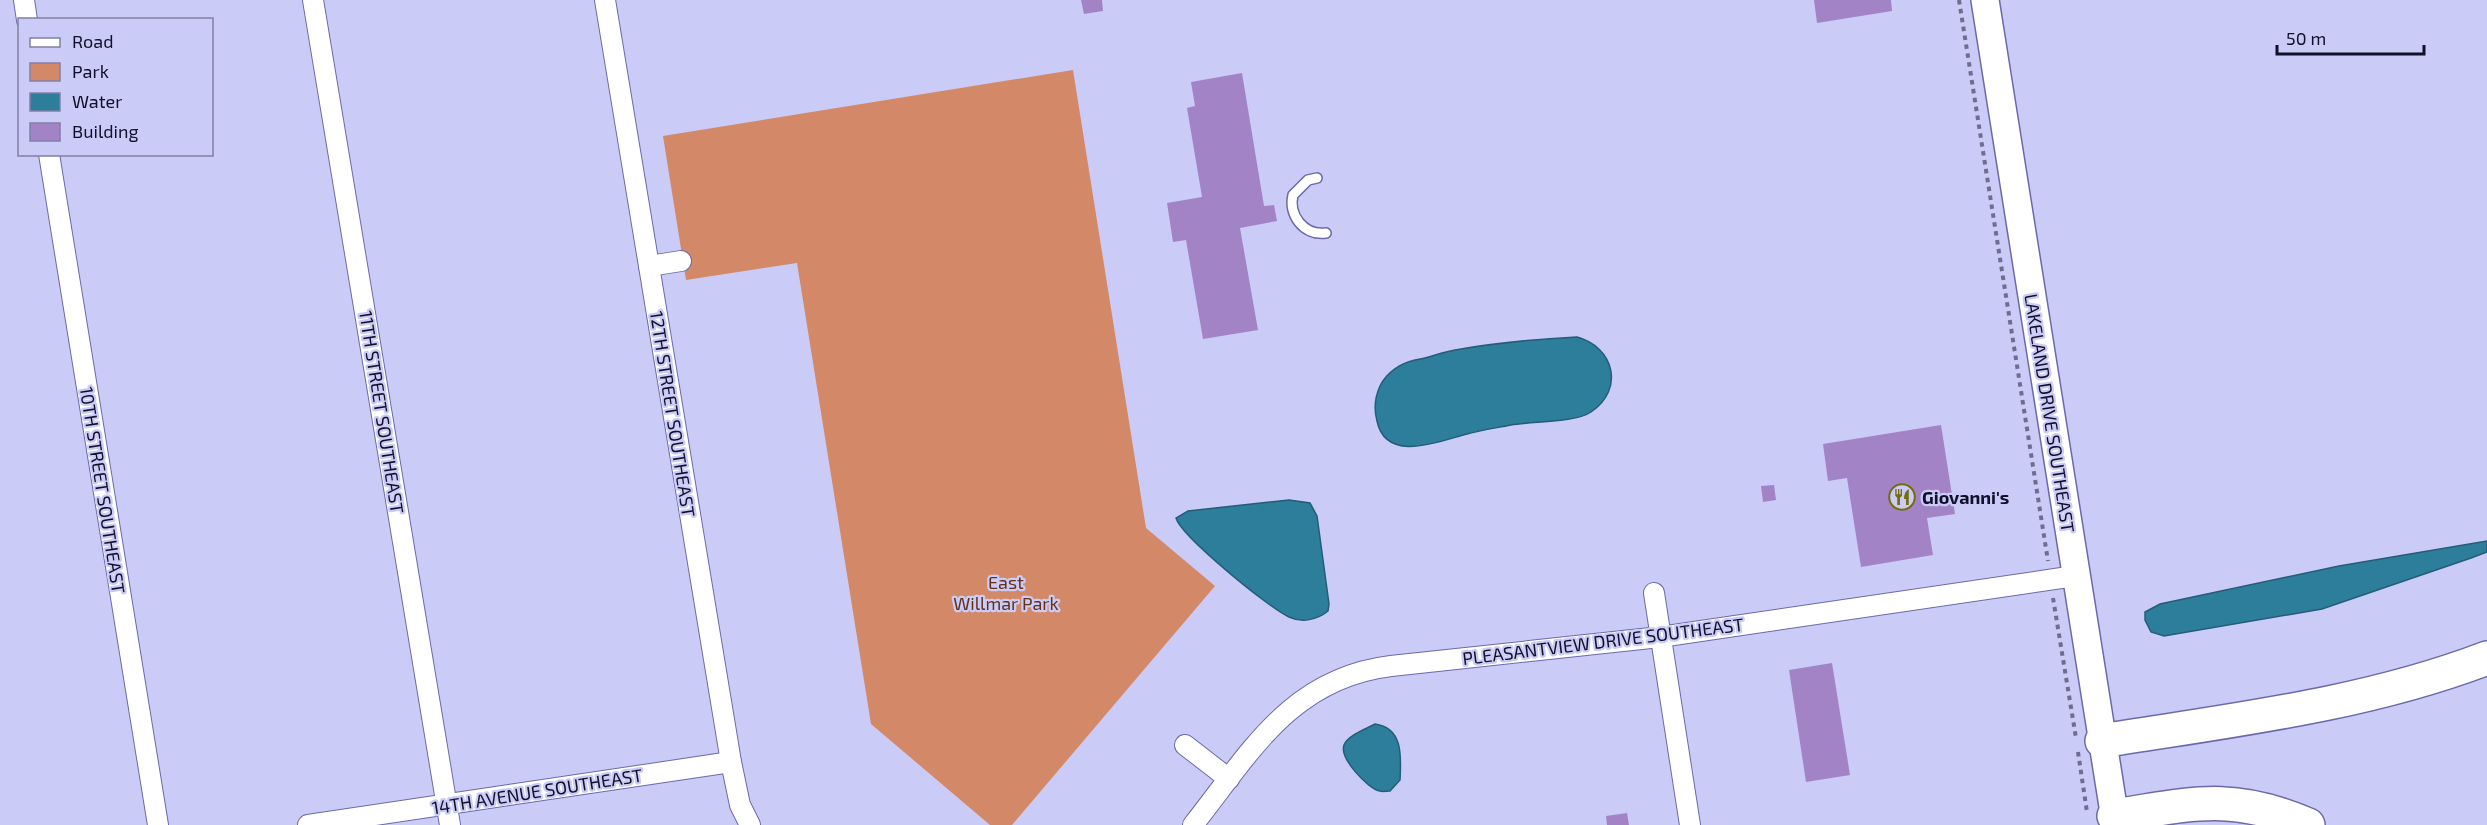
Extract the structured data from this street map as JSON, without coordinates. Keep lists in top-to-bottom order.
{
  "streets": {
    "main road": ["LAKELAND DRIVE SOUTHEAST"],
    "street": [
      "11TH STREET SOUTHEAST",
      "12TH STREET SOUTHEAST",
      "10TH STREET SOUTHEAST",
      "PLEASANTVIEW DRIVE SOUTHEAST",
      "14TH AVENUE SOUTHEAST"
    ]
  },
  "crossings": [
    ["11TH STREET SOUTHEAST", "14TH AVENUE SOUTHEAST"],
    ["LAKELAND DRIVE SOUTHEAST", "PLEASANTVIEW DRIVE SOUTHEAST"],
    ["12TH STREET SOUTHEAST", "14TH AVENUE SOUTHEAST"]
  ],
  "parks": ["East Willmar Park"],
  "places": {
    "restaurant": ["Giovanni's"]
  },
  "legend": [
    "Road",
    "Park",
    "Water",
    "Building"
  ],
  "scale_bar": "50 m"
}
